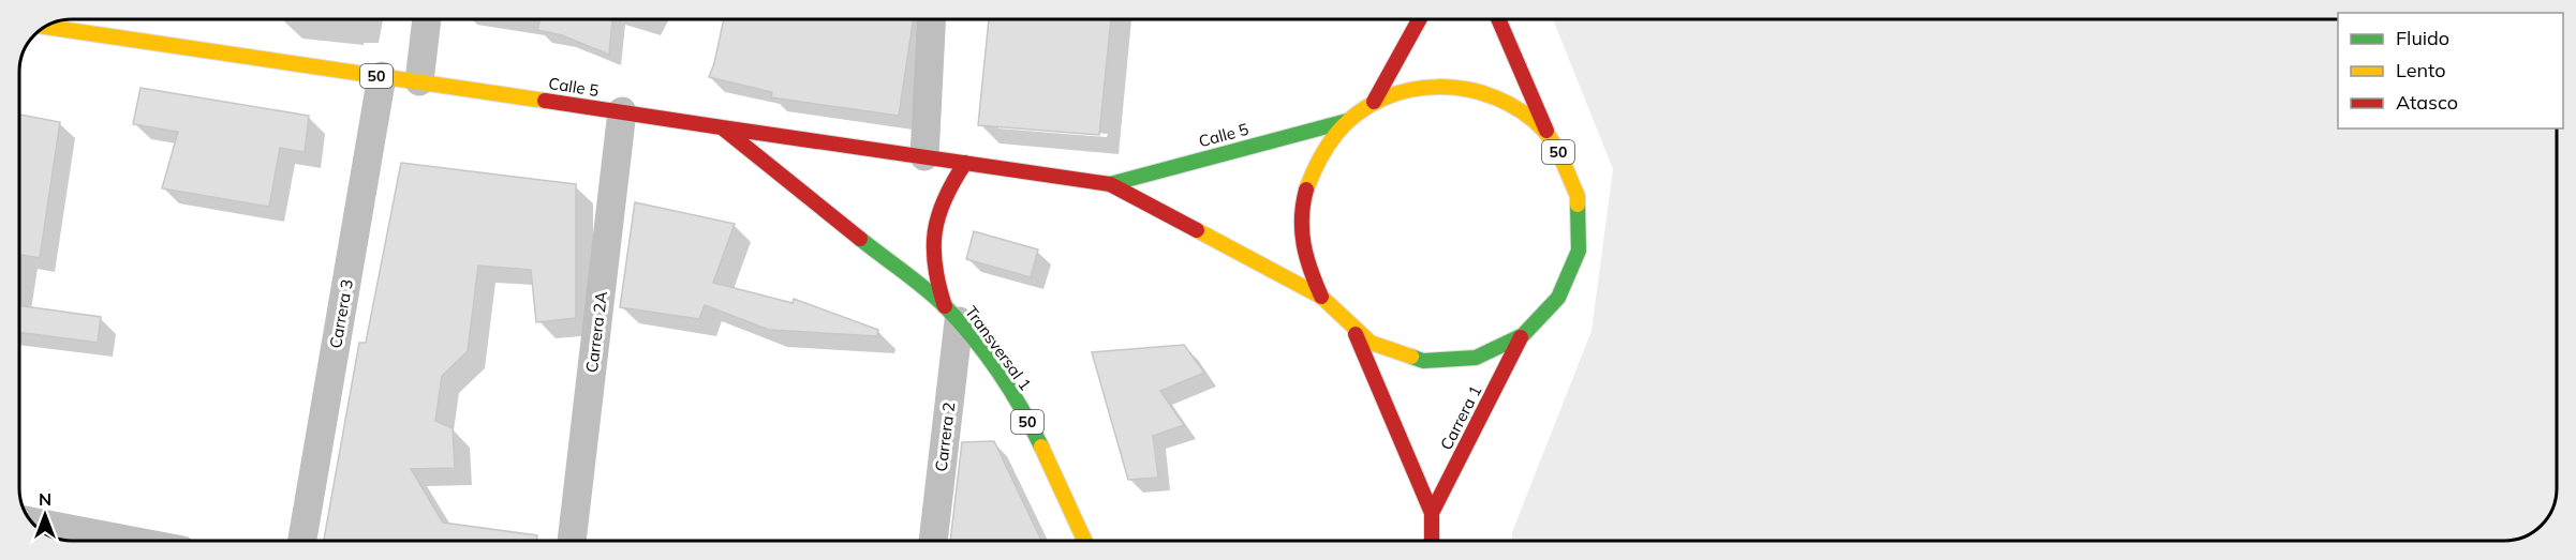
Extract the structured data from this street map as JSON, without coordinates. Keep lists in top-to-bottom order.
{
  "streets": {
    "main road": [
      "50",
      "Calle 5",
      "Transversal 1",
      "Carrera 1"
    ],
    "street": ["Carrera 3", "Carrera 2A", "Carrera 2"]
  },
  "crossings": [
    ["50", "Calle 5"],
    ["50", "Carrera 1"],
    ["Calle 5", "Carrera 3"],
    ["Calle 5", "Carrera 2A"],
    ["Calle 5", "Transversal 1"],
    ["Transversal 1", "Carrera 2"]
  ],
  "legend": ["Fluido", "Lento", "Atasco"],
  "north": "top"
}
